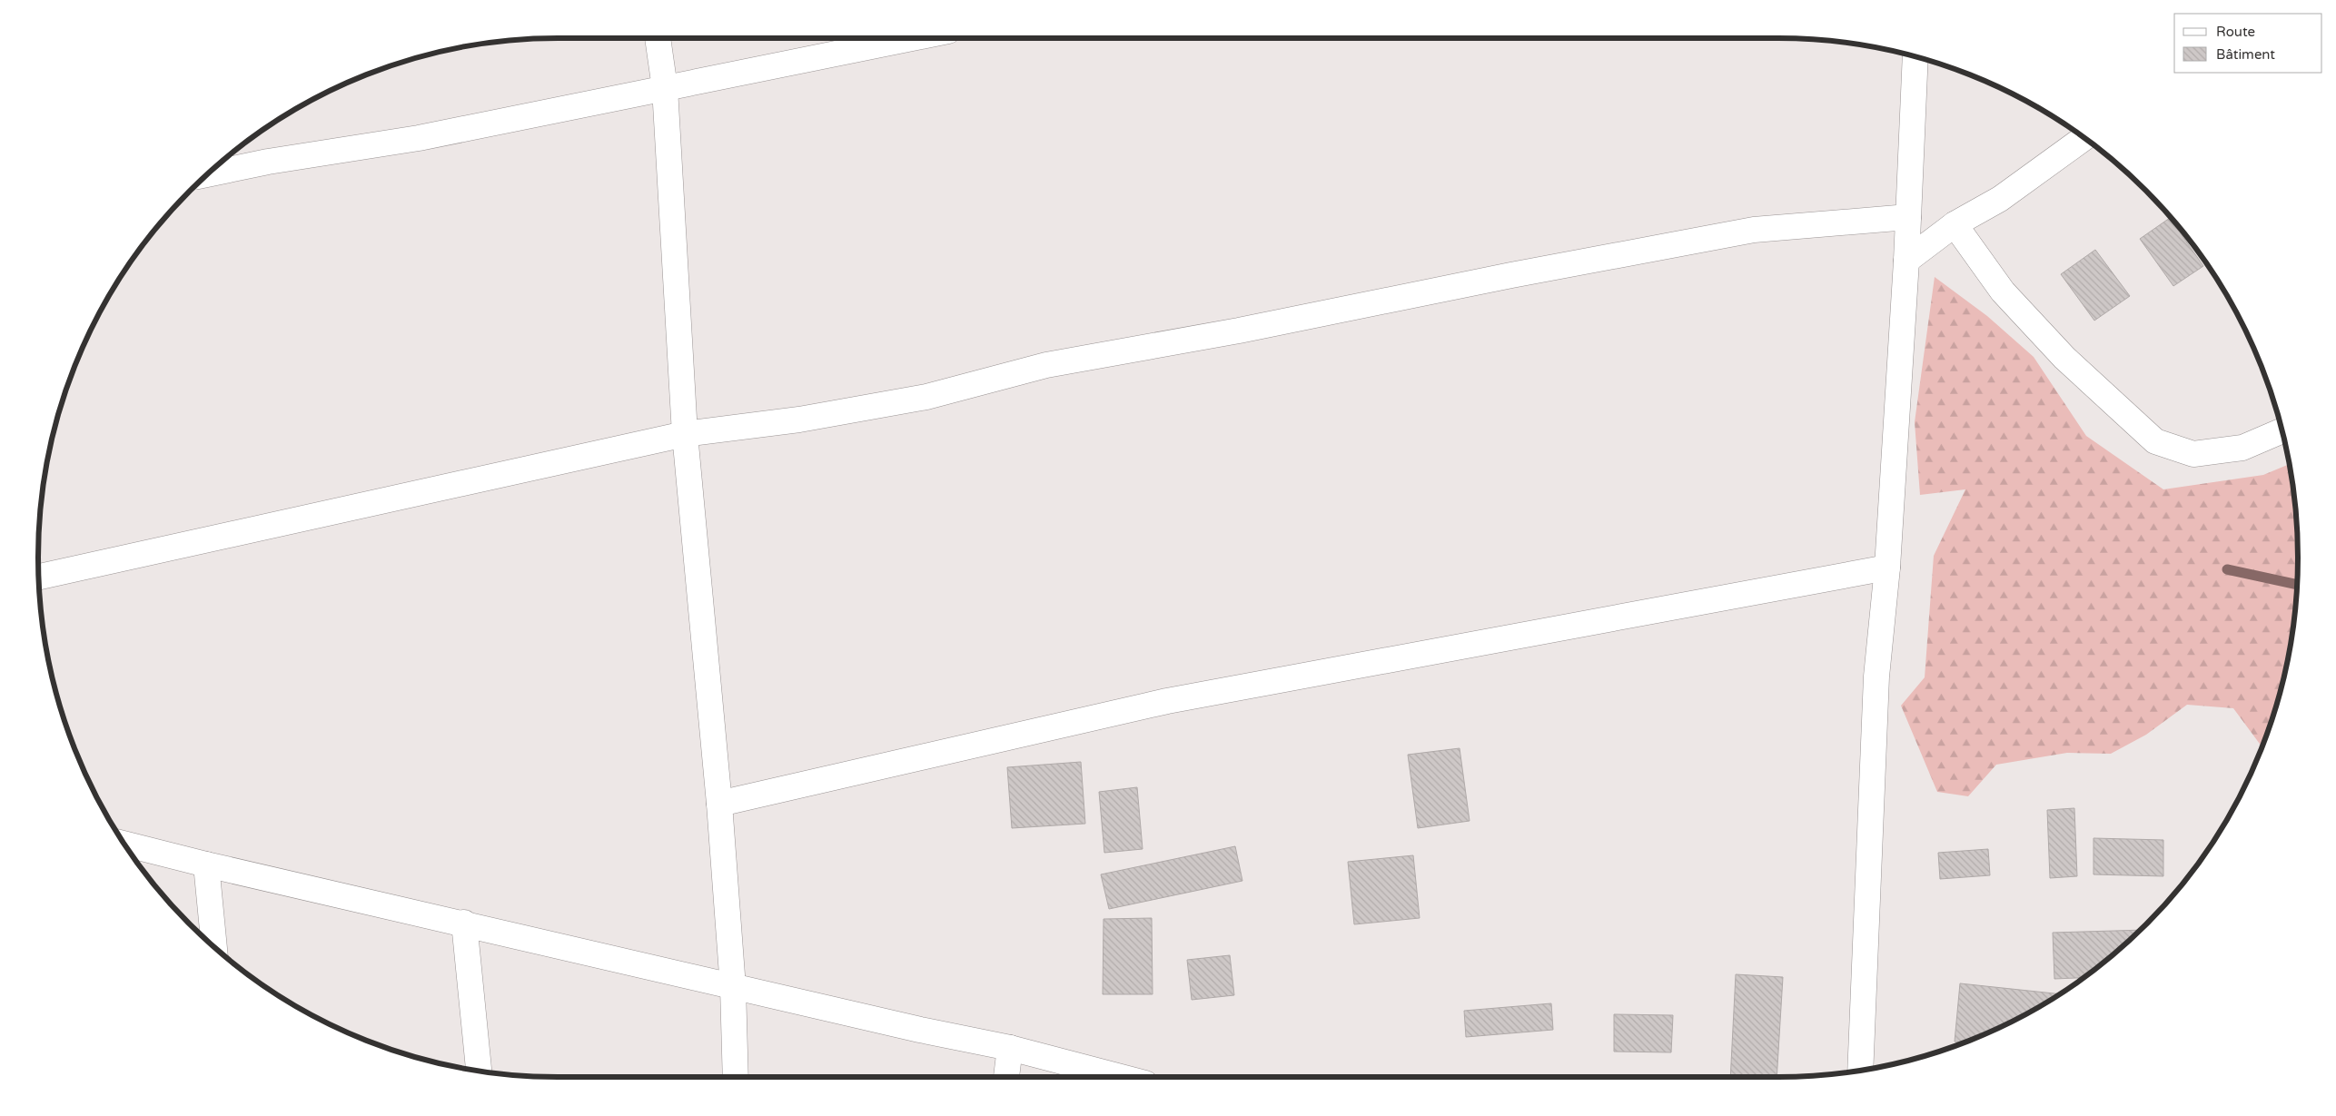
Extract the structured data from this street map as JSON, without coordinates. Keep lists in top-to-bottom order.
{
  "legend": ["Route", "Bâtiment"]
}
